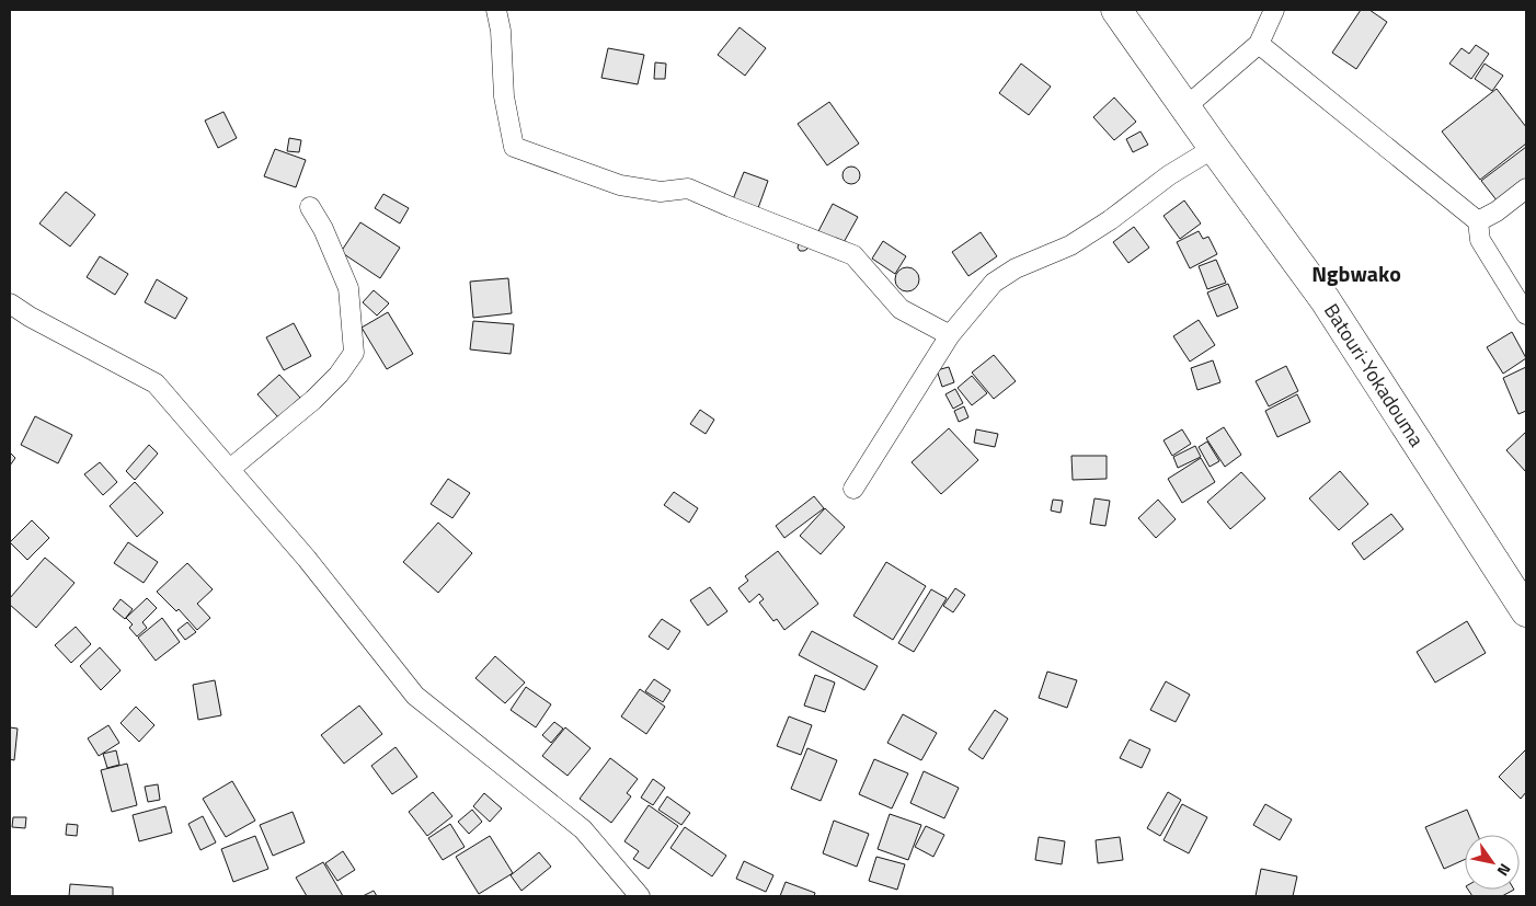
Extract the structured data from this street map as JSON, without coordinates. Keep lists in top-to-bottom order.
{
  "streets": {
    "highway": ["Batouri-Yokadouma"]
  },
  "districts": ["Ngbwako"],
  "north": "bottom right"
}
